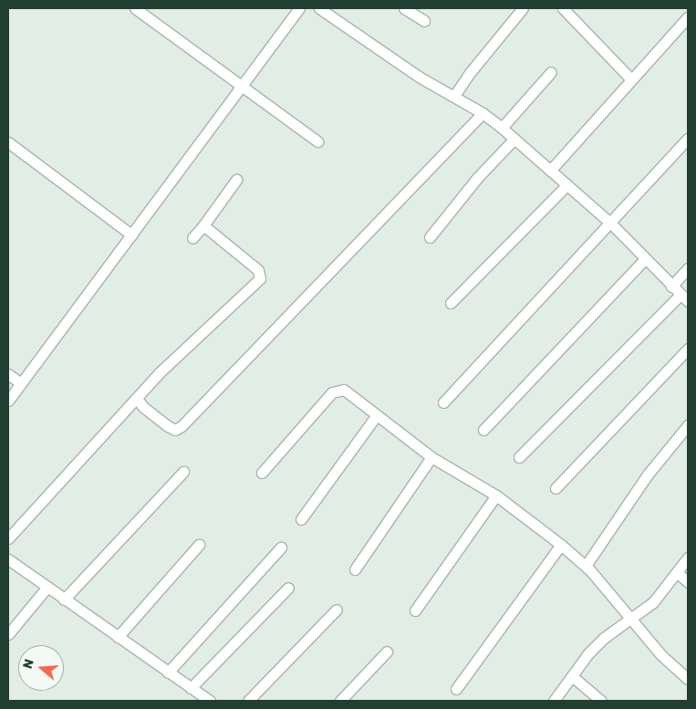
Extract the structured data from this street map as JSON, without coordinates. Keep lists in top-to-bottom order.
{
  "north": "left"
}
